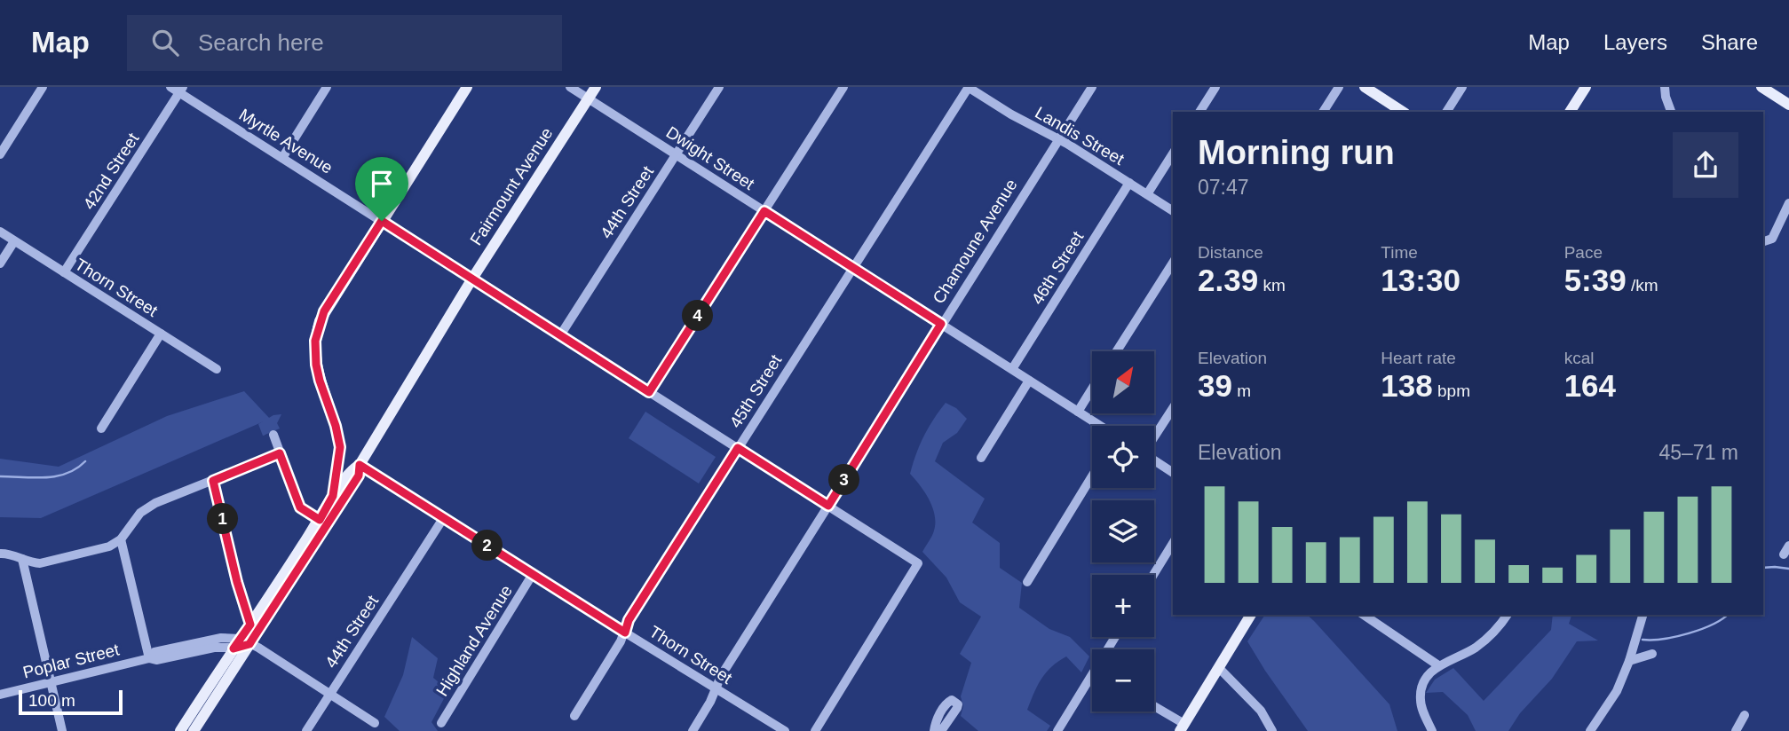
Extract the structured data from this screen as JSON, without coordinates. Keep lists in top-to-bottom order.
{
  "streets": {
    "main road": ["Fairmount Avenue"],
    "street": [
      "Landis Street",
      "Myrtle Avenue",
      "Dwight Street",
      "42nd Street",
      "44th Street",
      "Chamoune Avenue",
      "46th Street",
      "Thorn Street",
      "45th Street",
      "Highland Avenue",
      "Poplar Street"
    ]
  },
  "crossings": [
    ["Landis Street", "Chamoune Avenue"],
    ["Landis Street", "46th Street"],
    ["Landis Street", "45th Street"],
    ["Myrtle Avenue", "42nd Street"],
    ["Myrtle Avenue", "Fairmount Avenue"],
    ["Myrtle Avenue", "44th Street"],
    ["Myrtle Avenue", "Chamoune Avenue"],
    ["Myrtle Avenue", "45th Street"],
    ["Dwight Street", "Fairmount Avenue"],
    ["Dwight Street", "44th Street"],
    ["Dwight Street", "Chamoune Avenue"],
    ["Dwight Street", "46th Street"],
    ["Dwight Street", "45th Street"],
    ["42nd Street", "Thorn Street"],
    ["Fairmount Avenue", "Thorn Street"],
    ["Fairmount Avenue", "Poplar Street"],
    ["44th Street", "Thorn Street"],
    ["Chamoune Avenue", "Thorn Street"],
    ["Thorn Street", "45th Street"],
    ["Thorn Street", "Highland Avenue"]
  ],
  "scale_bar": "100 m",
  "north": "top right",
  "page": {
    "header": "Map",
    "search": "Search here",
    "nav": ["Map", "Layers", "Share"],
    "heading": ["Morning run", "07:47"],
    "stats": [
      ["Distance", "2.39 km"],
      ["Time", "13:30"],
      ["Pace", "5:39 /km"],
      ["Elevation", "39 m"],
      ["Heart rate", "138 bpm"],
      ["kcal", "164"]
    ],
    "pins": [
      "4",
      "3",
      "1",
      "2"
    ],
    "map_buttons": ["+", "−"],
    "chart": ["Elevation", "45–71 m"],
    "scale": "100 m"
  }
}
